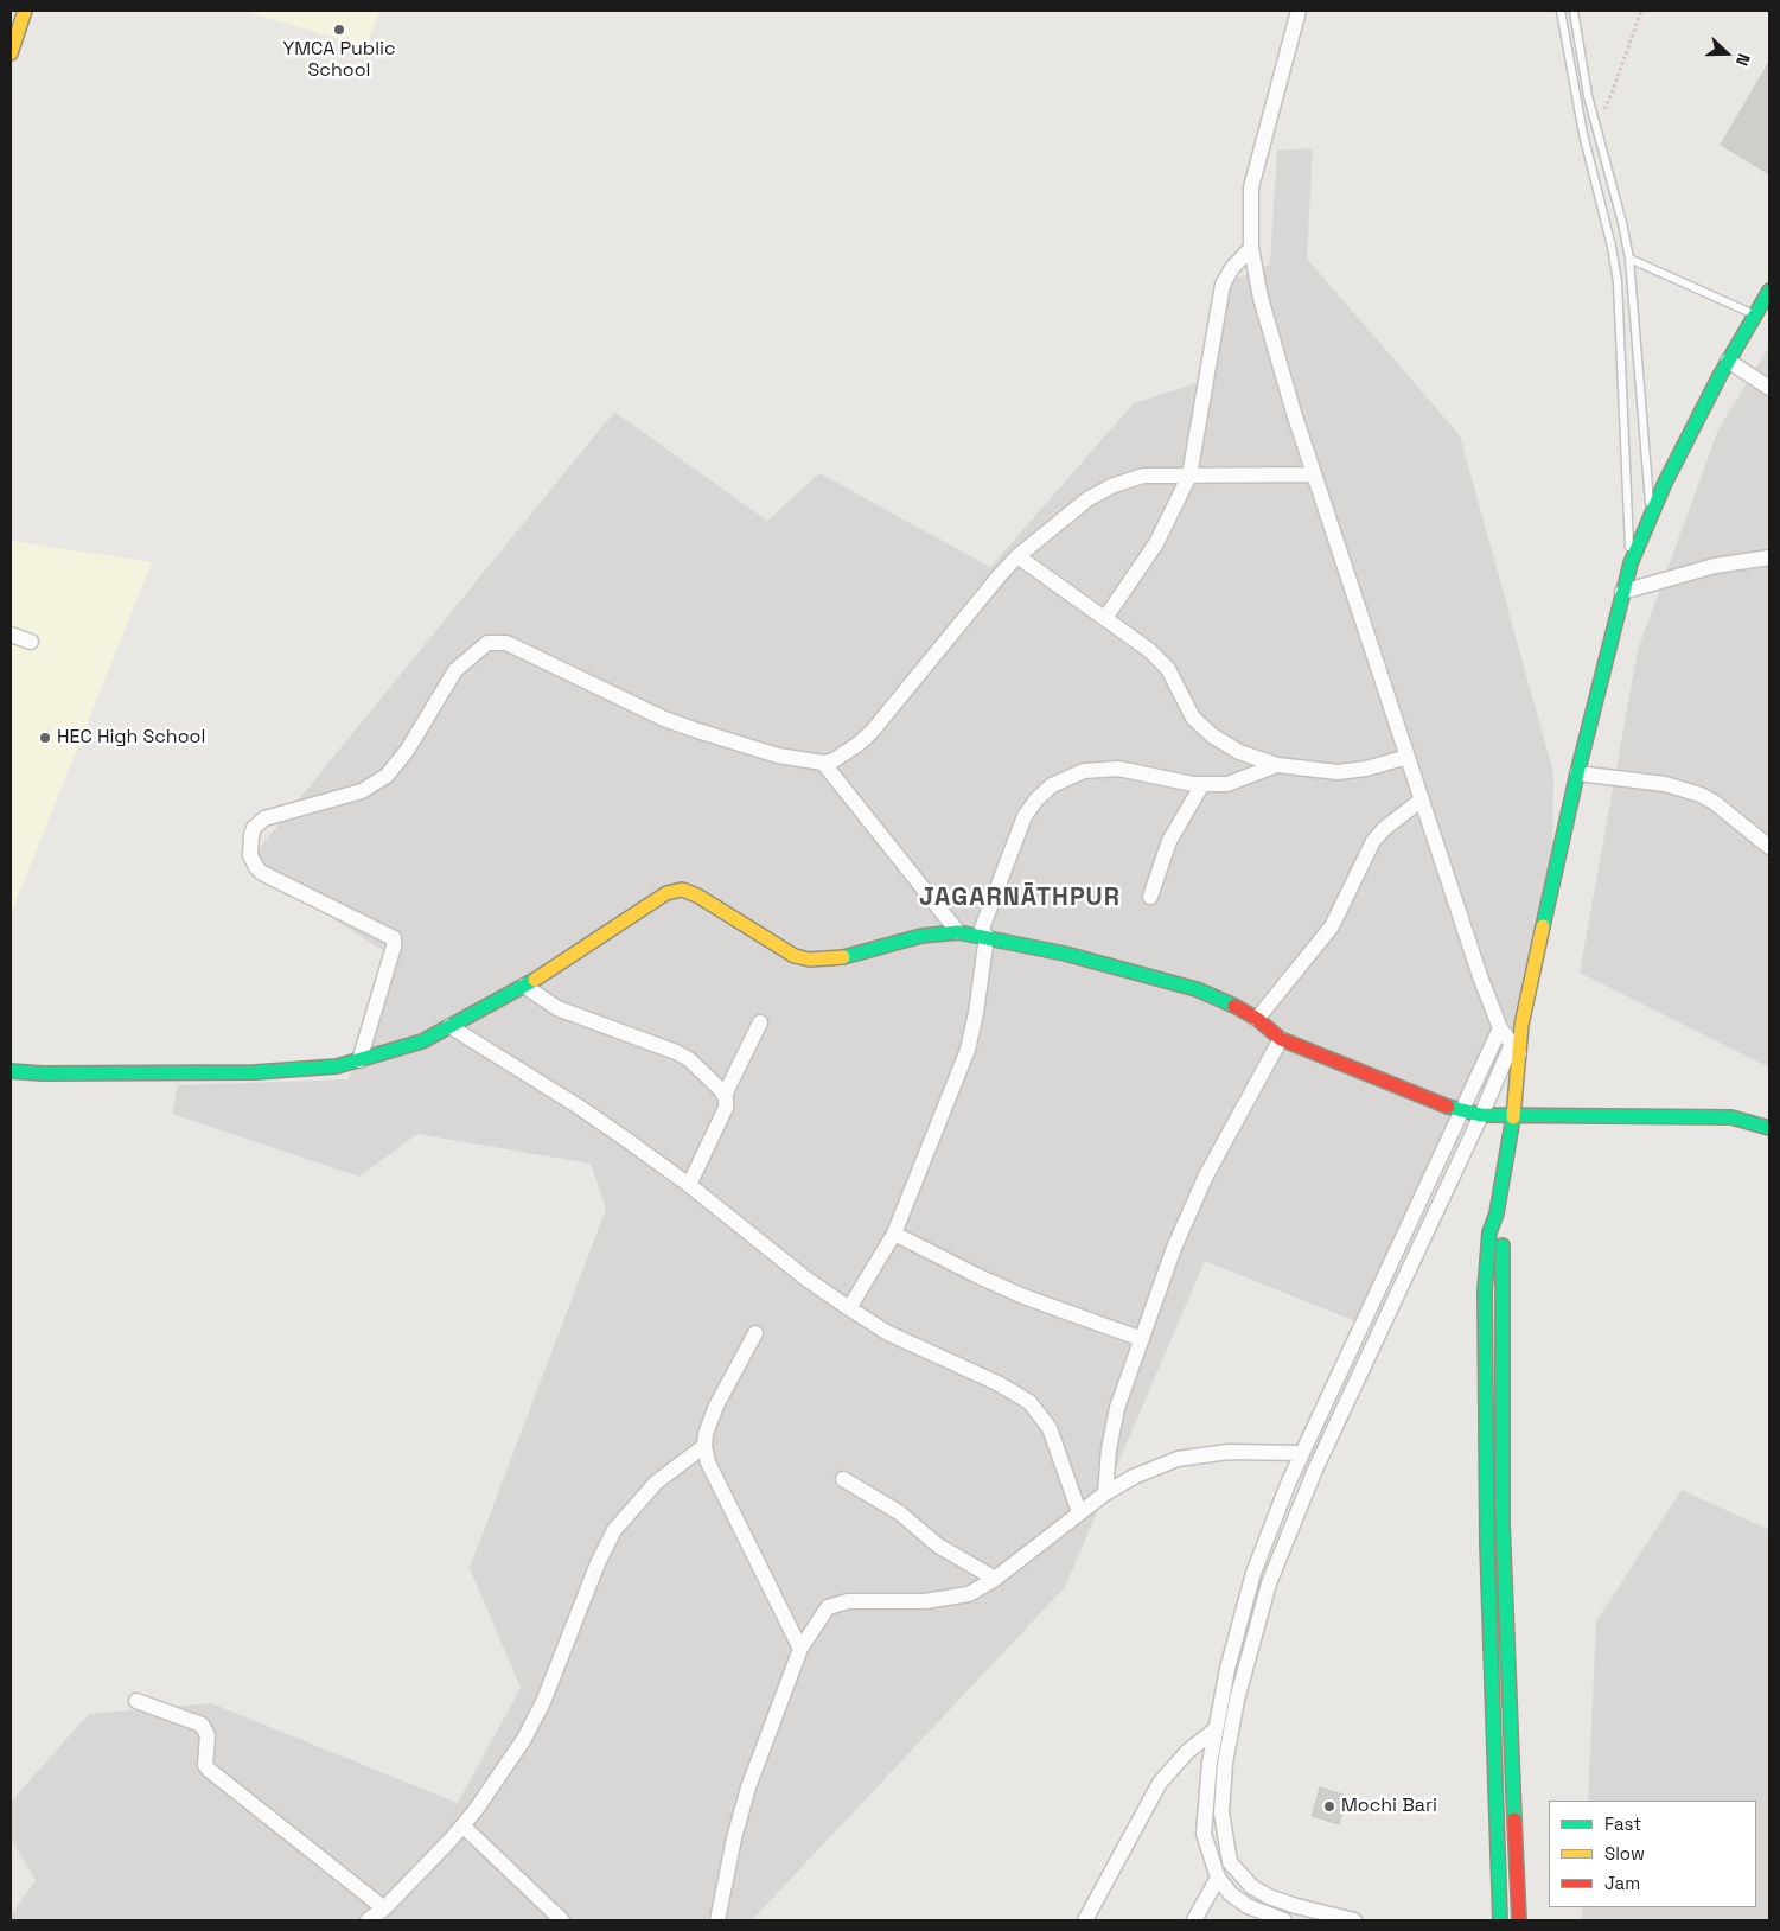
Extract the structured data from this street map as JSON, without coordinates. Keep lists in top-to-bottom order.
{
  "districts": ["JAGARNĀTHPUR"],
  "places": ["YMCA Public School", "HEC High School", "Mochi Bari"],
  "legend": ["Fast", "Slow", "Jam"],
  "north": "right"
}
